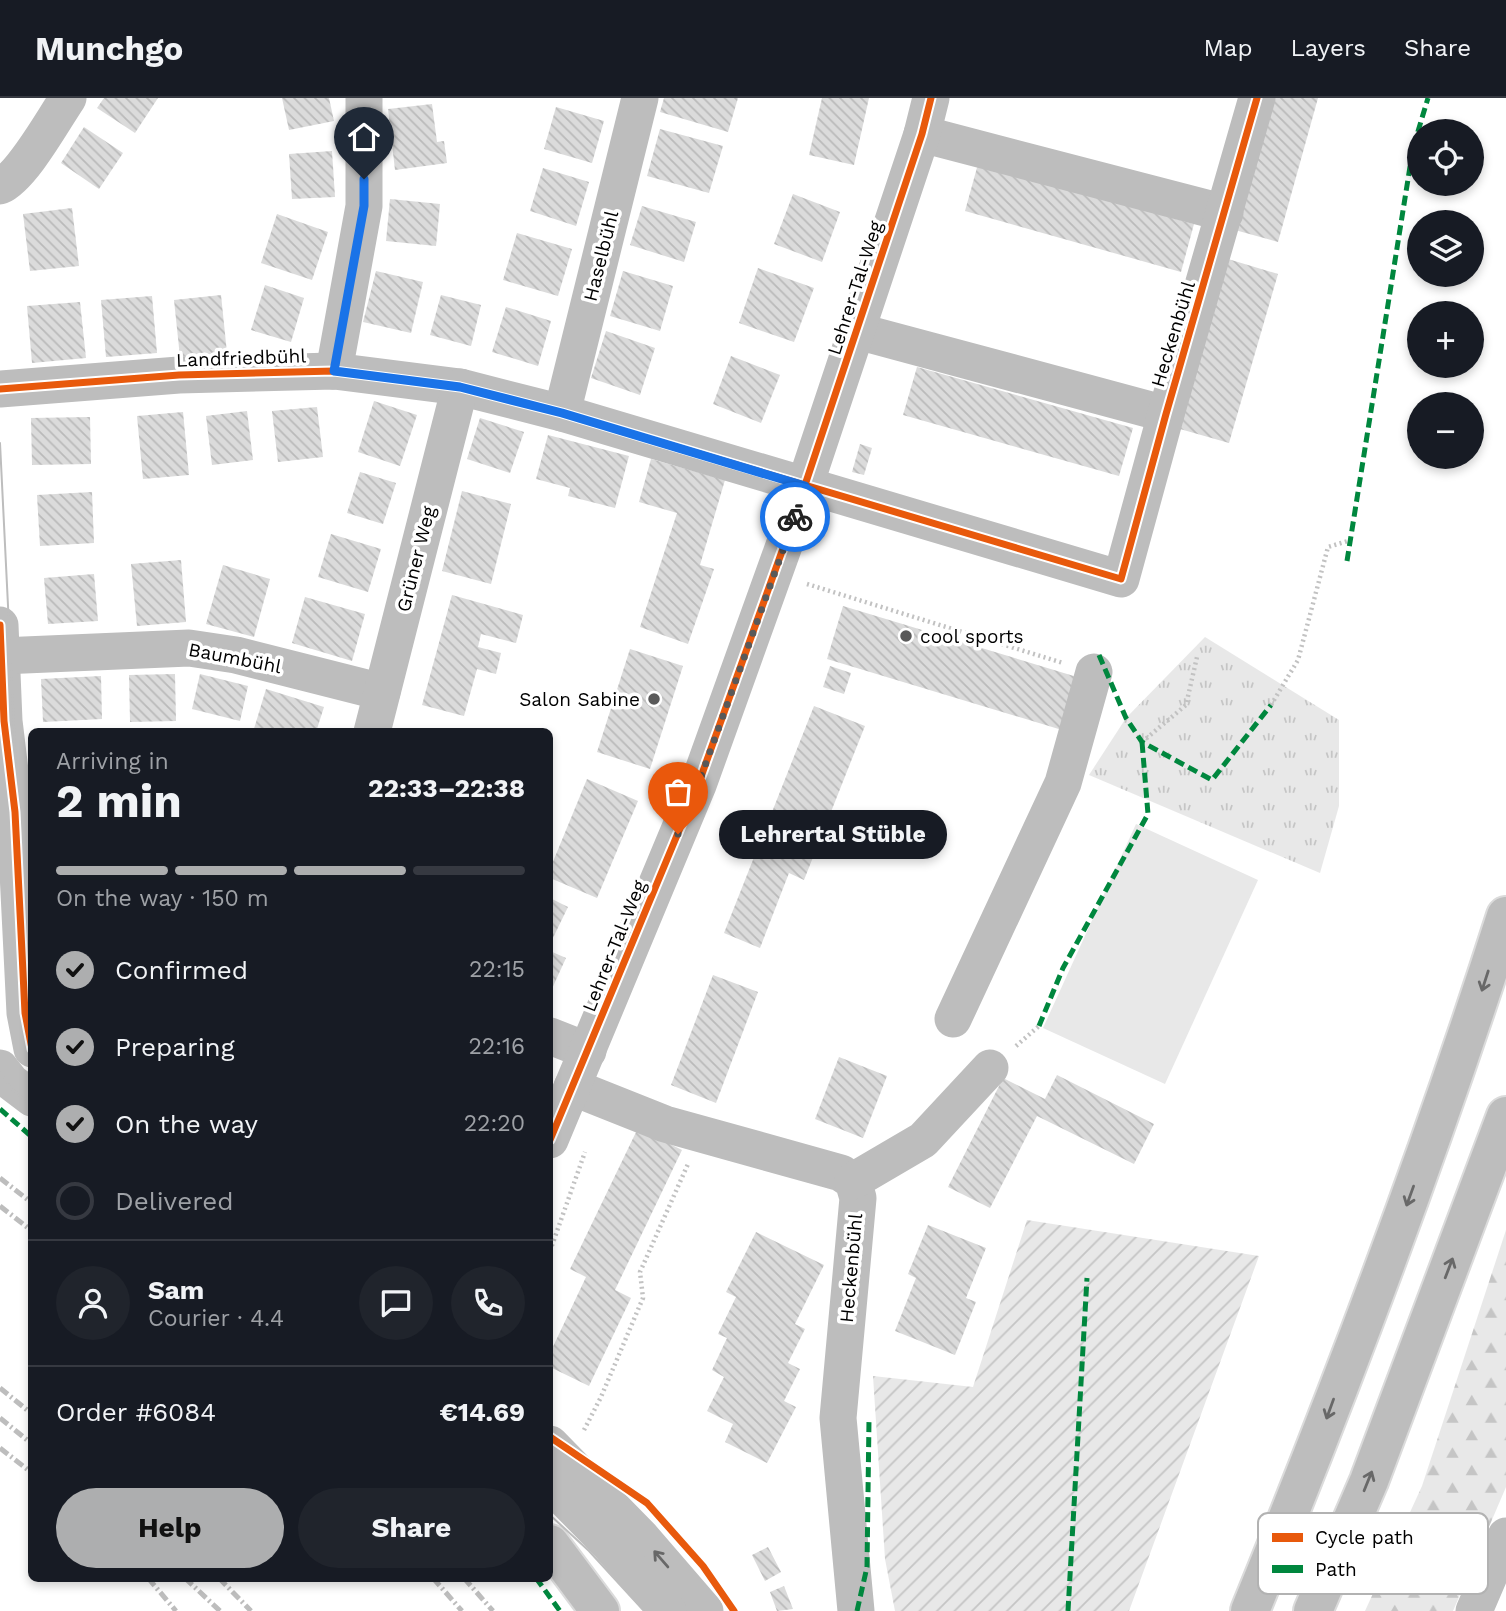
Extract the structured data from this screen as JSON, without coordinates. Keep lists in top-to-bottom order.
{
  "streets": {
    "street": [
      "Haselbühl",
      "Lehrer-Tal-Weg",
      "Heckenbühl",
      "Landfriedbühl",
      "Grüner Weg",
      "Baumbühl"
    ]
  },
  "crossings": [
    ["Haselbühl", "Landfriedbühl"],
    ["Lehrer-Tal-Weg", "Heckenbühl"],
    ["Lehrer-Tal-Weg", "Landfriedbühl"],
    ["Heckenbühl", "Landfriedbühl"],
    ["Landfriedbühl", "Grüner Weg"],
    ["Grüner Weg", "Baumbühl"]
  ],
  "places": ["cool sports", "Salon Sabine", "Lehrertal Stüble"],
  "legend": ["Cycle path", "Path"],
  "page": {
    "header": "Munchgo",
    "nav": ["Map", "Layers", "Share"],
    "map_buttons": ["+", "−"],
    "heading": ["2 min", "Arriving in", "22:33–22:38"],
    "panel": [
      "Sam",
      "Courier · 4.4",
      "Order #6084",
      "€14.69"
    ],
    "bubble": "Lehrertal Stüble",
    "bar": "On the way · 150 m",
    "list": [
      ["Confirmed", "22:15"],
      ["Preparing", "22:16"],
      ["On the way", "22:20"],
      "Delivered"
    ],
    "buttons": ["Help", "Share"]
  }
}
